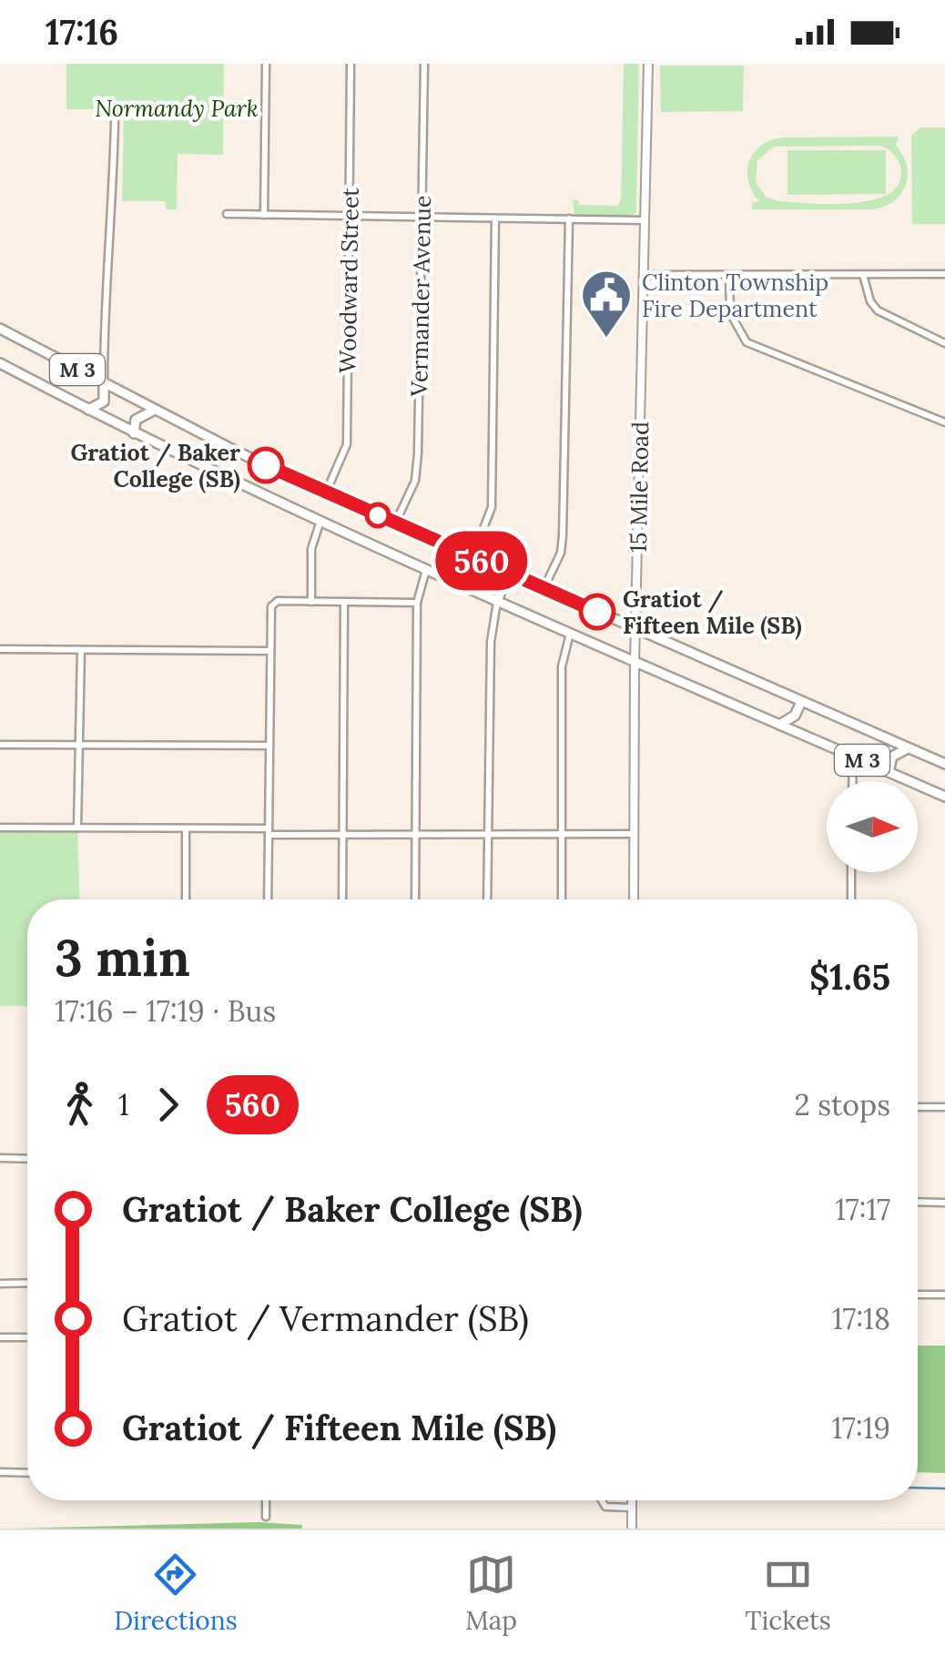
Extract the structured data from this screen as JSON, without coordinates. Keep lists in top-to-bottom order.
{
  "streets": {
    "main road": ["M 3", "15 Mile Road"],
    "street": ["Woodward Street", "Vermander Avenue"]
  },
  "crossings": [
    ["Woodward Street", "M 3"],
    ["Vermander Avenue", "M 3"],
    ["M 3", "15 Mile Road"]
  ],
  "parks": ["Normandy Park"],
  "places": {
    "public building": ["Clinton Township Fire Department"],
    "other": ["Gratiot / Baker College (SB)", "Gratiot / Fifteen Mile (SB)"]
  },
  "lines": ["bus line 560"],
  "north": "right",
  "page": {
    "status": "17:16",
    "on_map": "560",
    "heading": ["3 min", "17:16 – 17:19 · Bus", "$1.65"],
    "legs": ["1", "560", "2 stops"],
    "list": [
      {
        "name": "Gratiot / Baker College (SB)",
        "value": "17:17"
      },
      {
        "name": "Gratiot / Vermander (SB)",
        "value": "17:18"
      },
      {
        "name": "Gratiot / Fifteen Mile (SB)",
        "value": "17:19"
      }
    ],
    "tabs": ["Directions", "Map", "Tickets"]
  }
}
